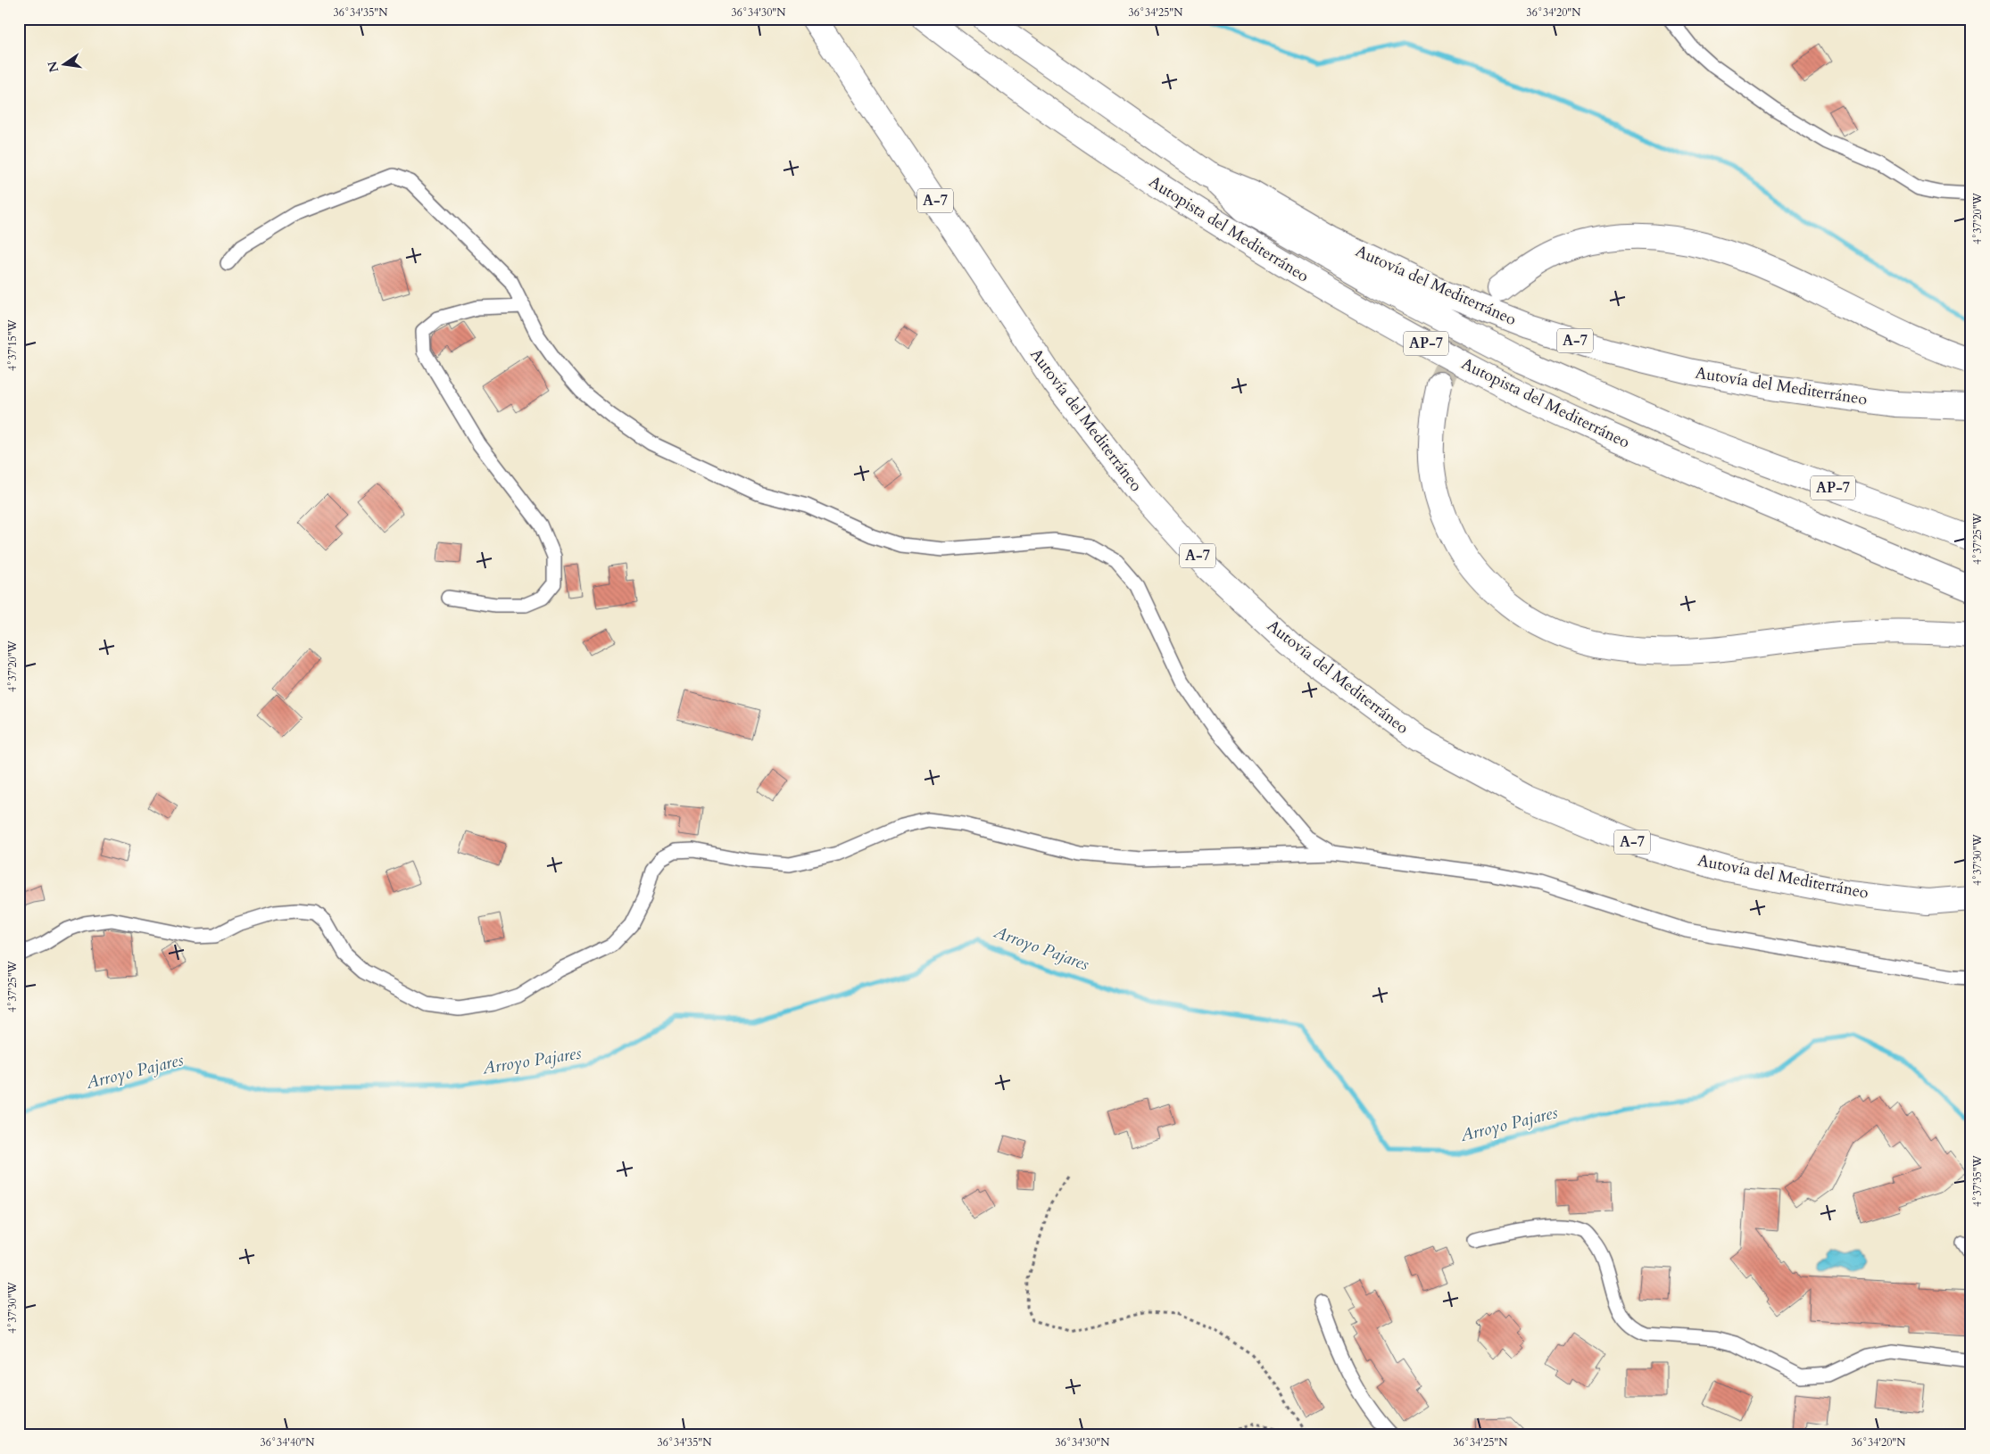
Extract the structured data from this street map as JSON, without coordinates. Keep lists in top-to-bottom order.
{
  "streets": {
    "highway": [
      "A-7",
      "Autopista del Mediterráneo",
      "Autovía del Mediterráneo",
      "AP-7"
    ]
  },
  "crossings": [
    ["Autopista del Mediterráneo", "Autovía del Mediterráneo"]
  ],
  "water": ["Arroyo Pajares"],
  "north": "left",
  "coordinates": [
    "36°34'35\"N",
    "36°34'30\"N",
    "36°34'25\"N",
    "36°34'20\"N",
    "4°37'20\"W",
    "4°37'15\"W",
    "4°37'25\"W",
    "4°37'30\"W",
    "4°37'35\"W",
    "36°34'40\"N"
  ]
}
